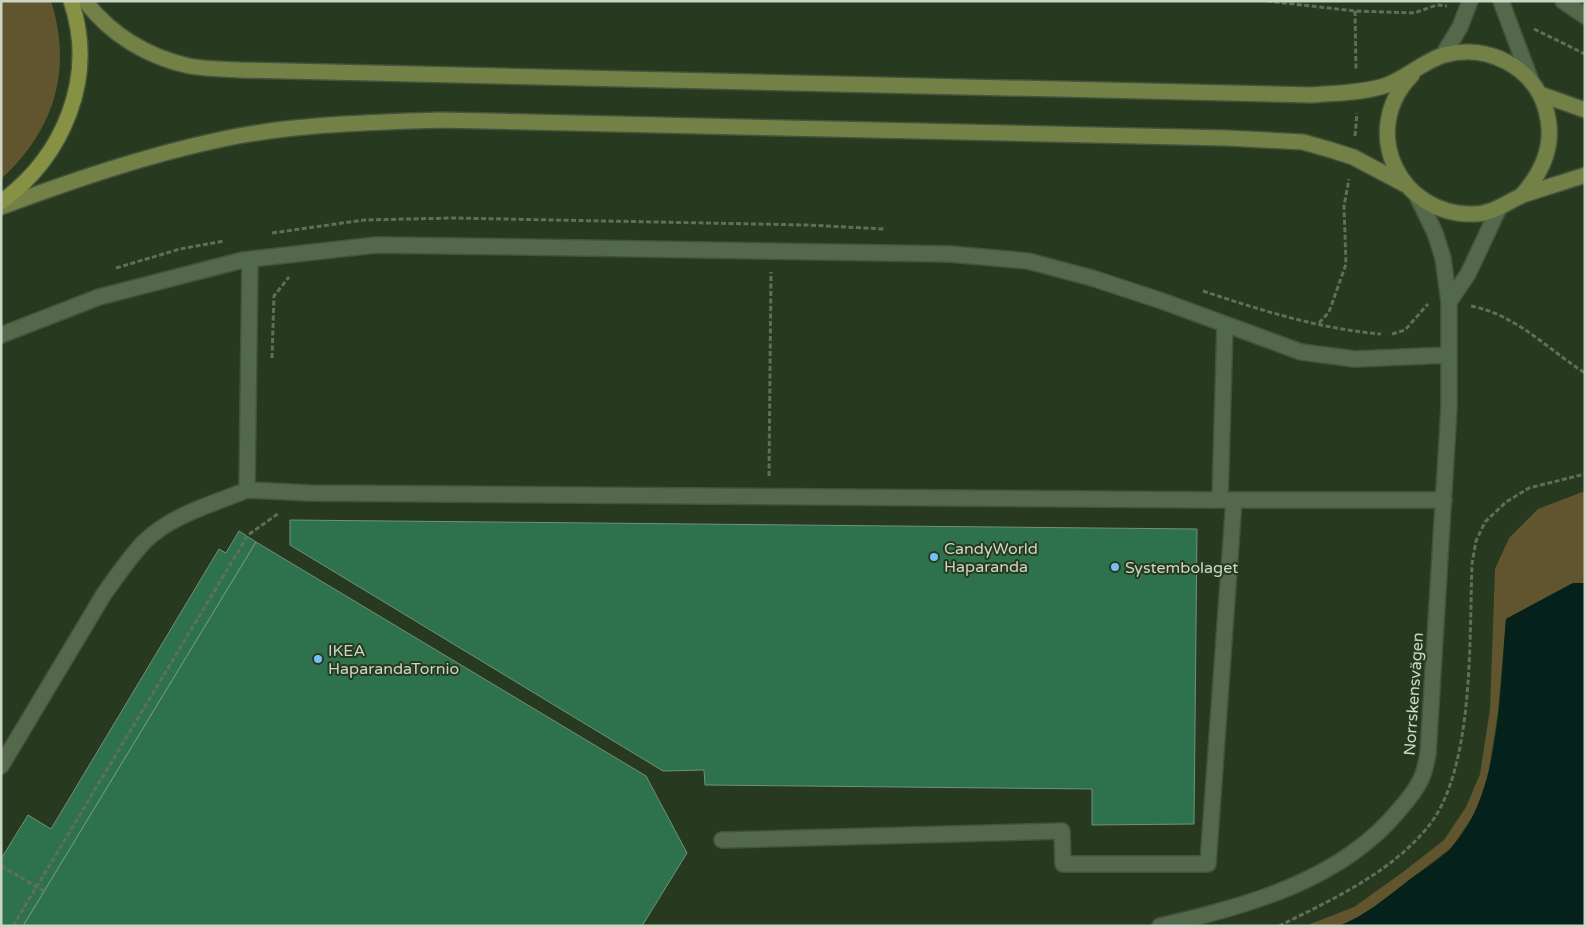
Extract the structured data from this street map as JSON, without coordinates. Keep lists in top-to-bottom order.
{
  "streets": {
    "street": ["Norrskensvägen"]
  },
  "places": ["CandyWorld Haparanda", "Systembolaget", "IKEA HaparandaTornio"]
}
